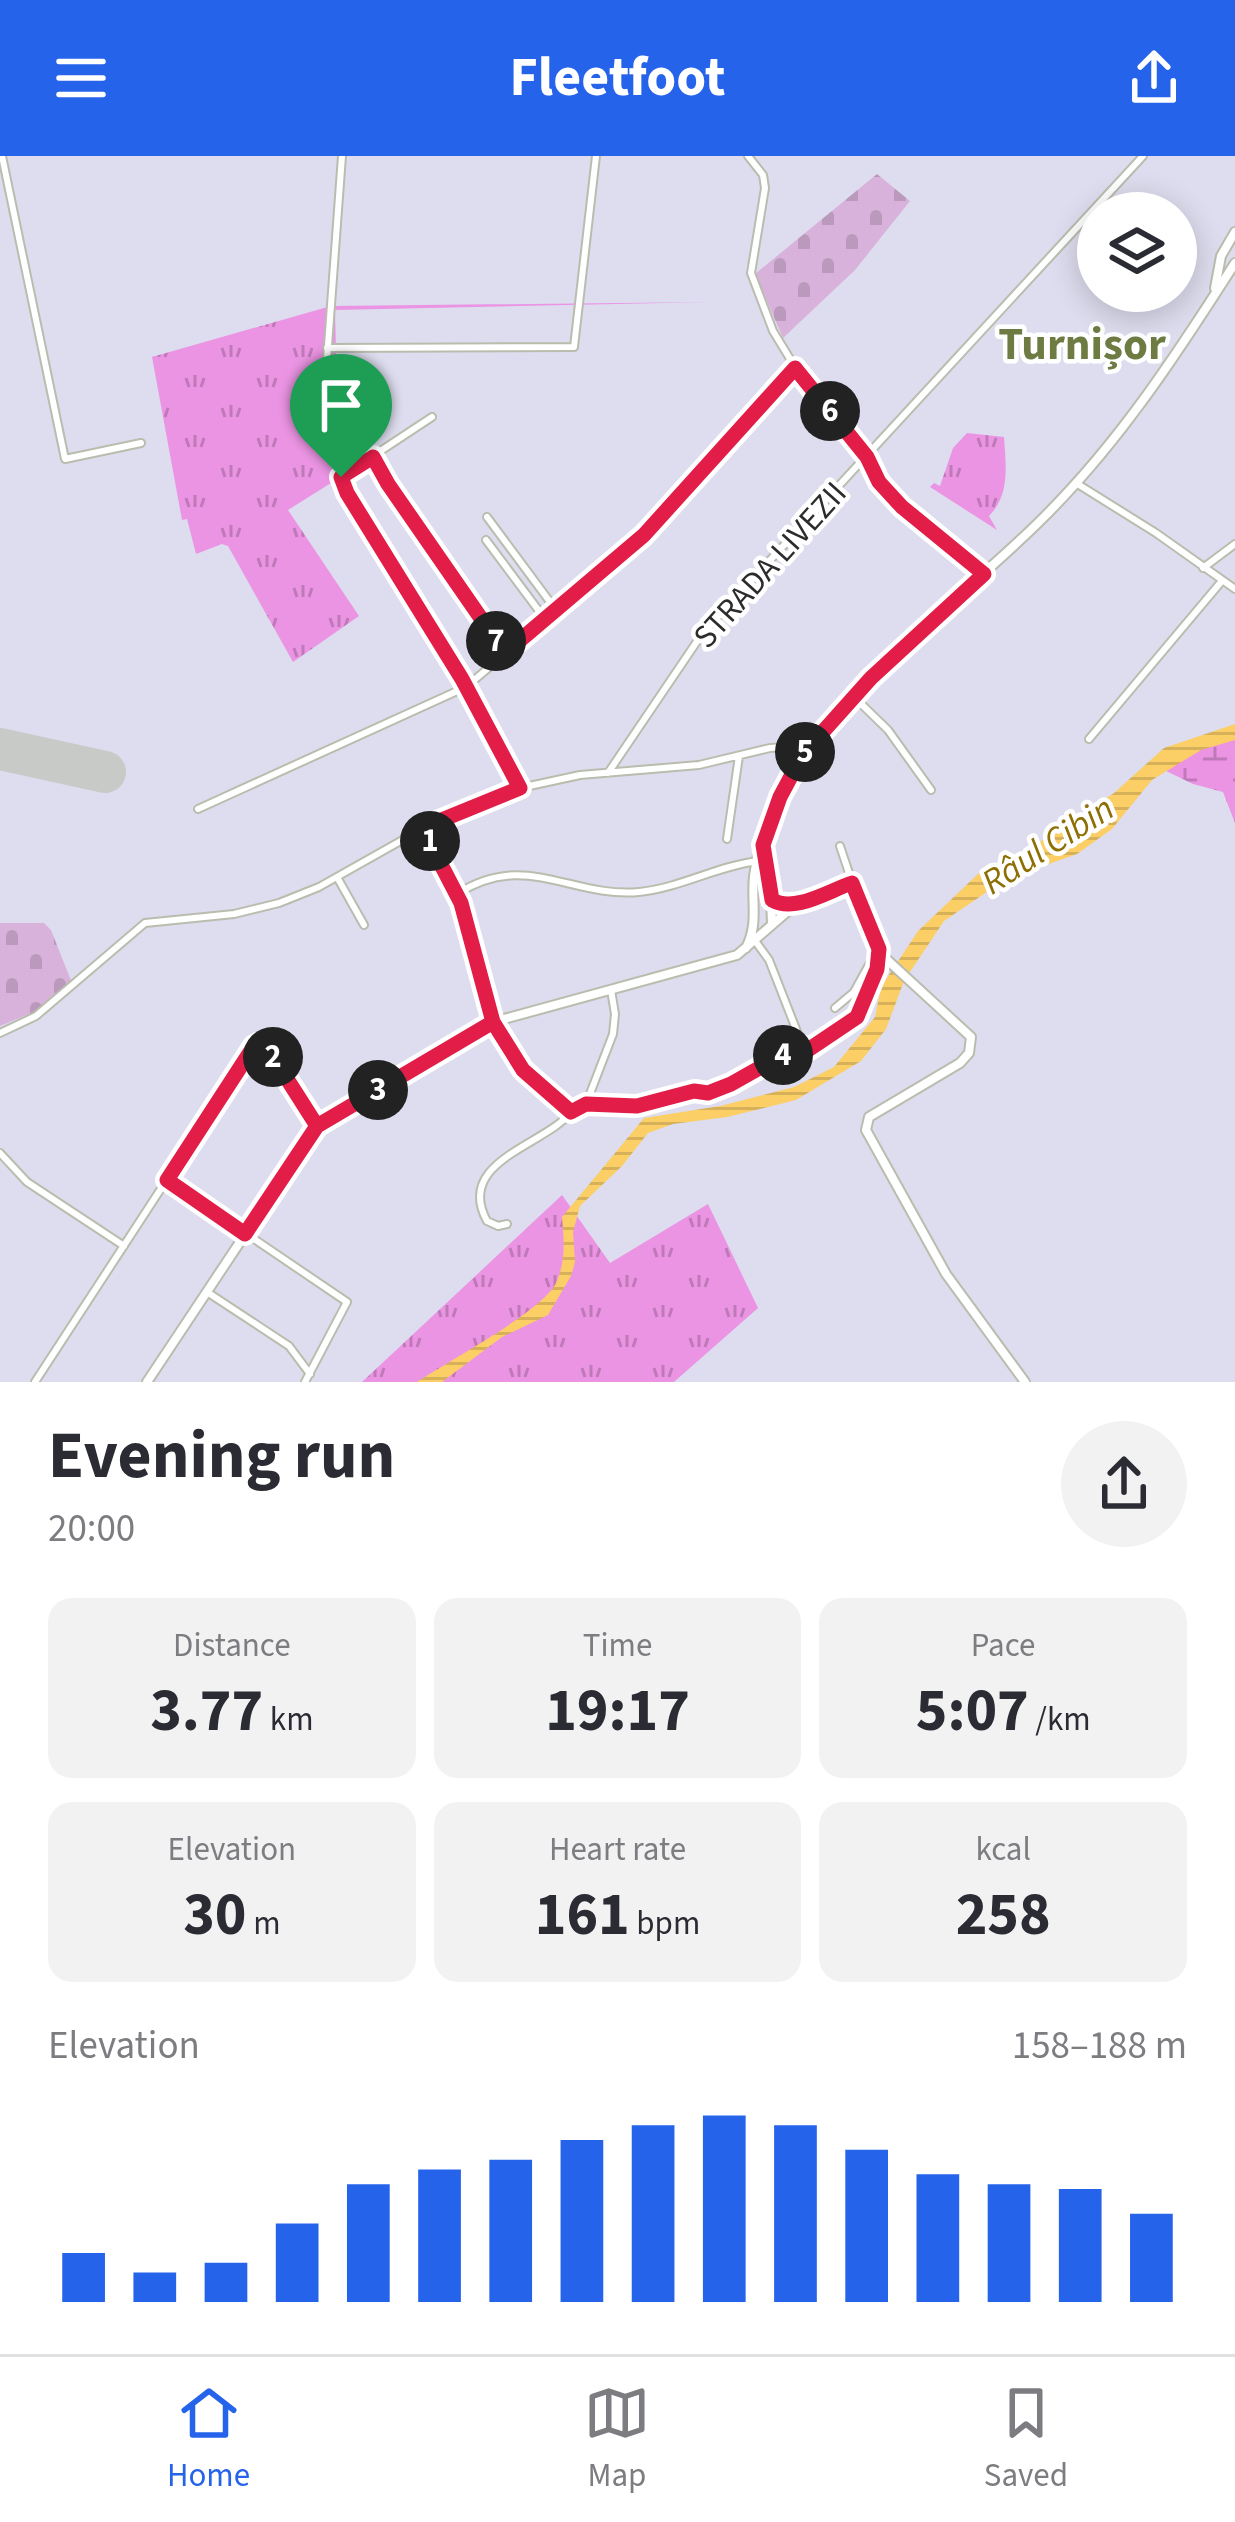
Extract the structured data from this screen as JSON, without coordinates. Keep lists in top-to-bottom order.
{
  "streets": {
    "street": ["STRADA LIVEZII"]
  },
  "districts": ["Turnișor"],
  "water": ["Râul Cibin"],
  "page": {
    "header": "Fleetfoot",
    "pins": [
      "6",
      "7",
      "5",
      "1",
      "4",
      "2",
      "3"
    ],
    "heading": ["Evening run", "20:00"],
    "stats": [
      ["Distance", "3.77 km"],
      ["Time", "19:17"],
      ["Pace", "5:07 /km"],
      ["Elevation", "30 m"],
      ["Heart rate", "161 bpm"],
      ["kcal", "258"]
    ],
    "chart": ["Elevation", "158–188 m"],
    "tabs": ["Home", "Map", "Saved"]
  }
}
